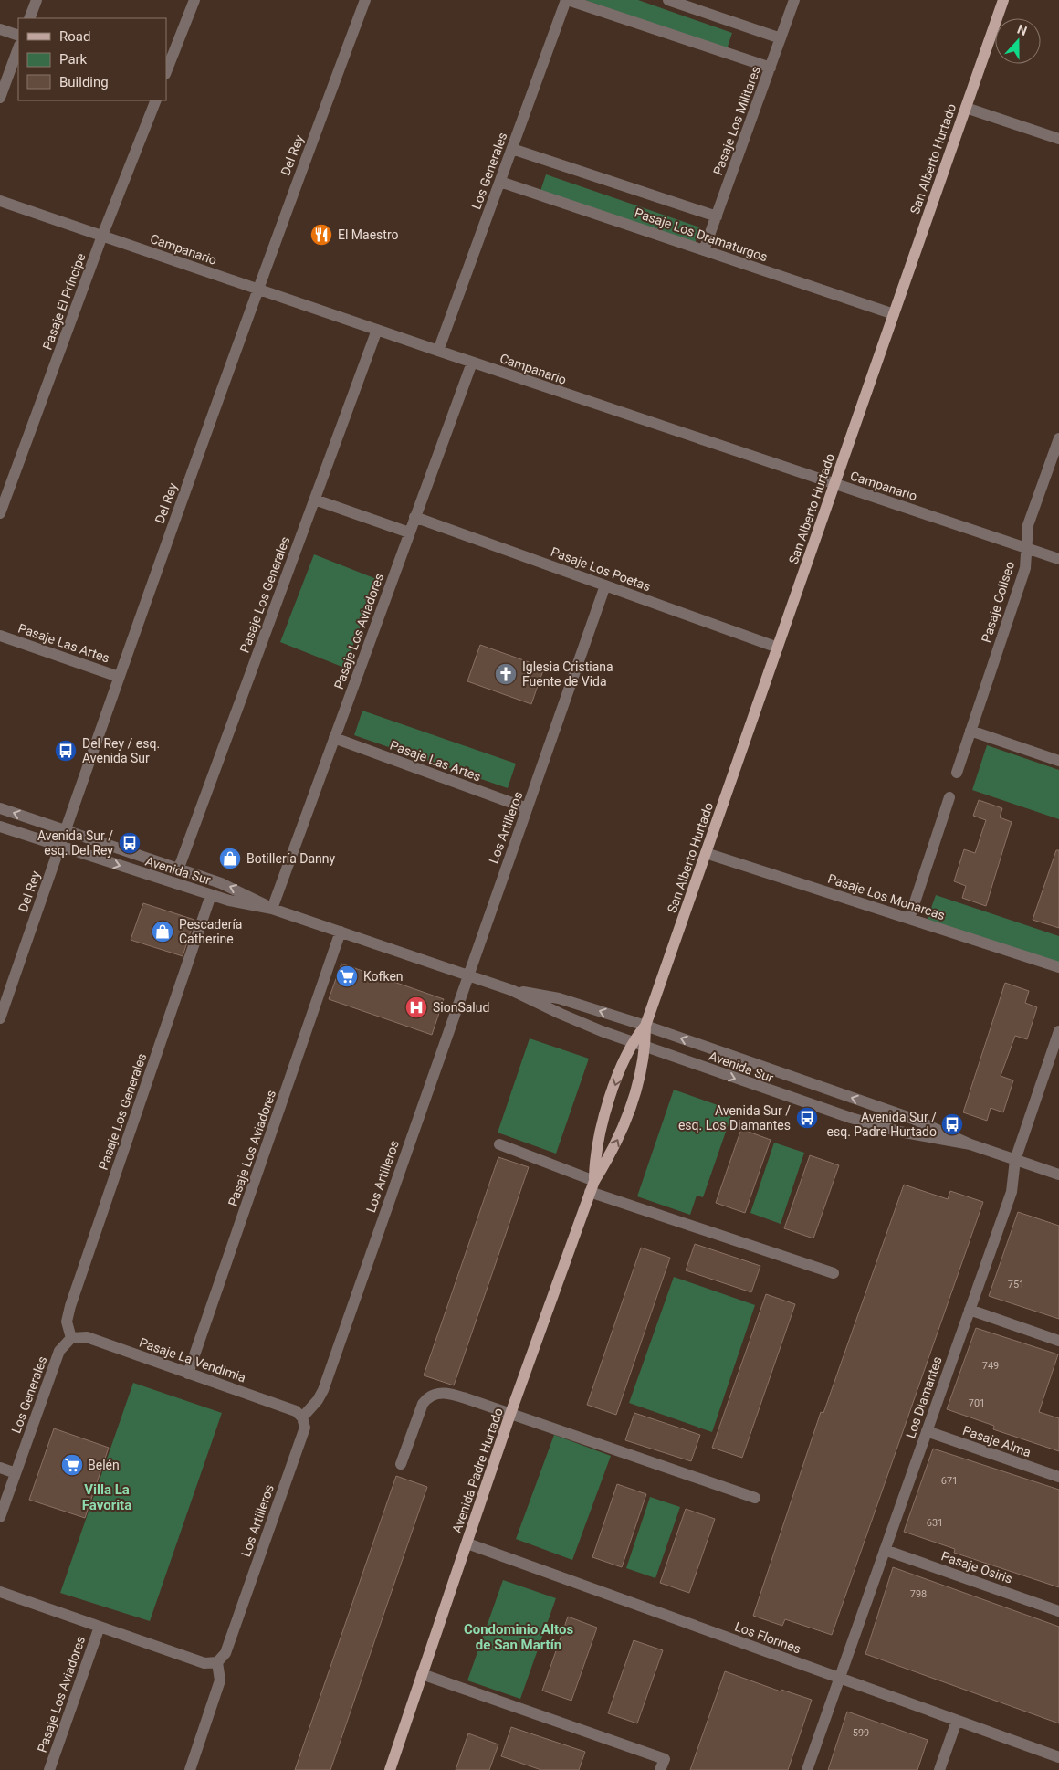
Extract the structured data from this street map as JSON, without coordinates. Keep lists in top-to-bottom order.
{
  "streets": {
    "main road": ["San Alberto Hurtado", "Avenida Padre Hurtado"],
    "street": [
      "Pasaje Los Militares",
      "Del Rey",
      "Los Generales",
      "Pasaje Los Dramaturgos",
      "Campanario",
      "Pasaje El Príncipe",
      "Pasaje Los Poetas",
      "Pasaje Los Generales",
      "Pasaje Coliseo",
      "Pasaje Los Aviadores",
      "Pasaje Las Artes",
      "Los Artilleros",
      "Avenida Sur",
      "Pasaje Los Monarcas",
      "Pasaje La Vendimia",
      "Los Diamantes",
      "Pasaje Alma",
      "Pasaje Osiris",
      "Los Florines"
    ]
  },
  "crossings": [
    ["Pasaje Los Militares", "Pasaje Los Dramaturgos"],
    ["Del Rey", "Campanario"],
    ["Del Rey", "Pasaje Las Artes"],
    ["Del Rey", "Avenida Sur"],
    ["San Alberto Hurtado", "Pasaje Los Dramaturgos"],
    ["San Alberto Hurtado", "Campanario"],
    ["San Alberto Hurtado", "Pasaje Los Poetas"],
    ["San Alberto Hurtado", "Avenida Sur"],
    ["San Alberto Hurtado", "Pasaje Los Monarcas"],
    ["San Alberto Hurtado", "Avenida Padre Hurtado"],
    ["Los Generales", "Pasaje Los Dramaturgos"],
    ["Los Generales", "Campanario"],
    ["Los Generales", "Pasaje Los Generales"],
    ["Los Generales", "Pasaje La Vendimia"],
    ["Campanario", "Pasaje El Príncipe"],
    ["Campanario", "Pasaje Los Generales"],
    ["Campanario", "Pasaje Coliseo"],
    ["Campanario", "Pasaje Los Aviadores"],
    ["Pasaje Los Poetas", "Pasaje Los Aviadores"],
    ["Pasaje Los Poetas", "Los Artilleros"],
    ["Pasaje Los Generales", "Avenida Sur"],
    ["Pasaje Los Generales", "Pasaje La Vendimia"],
    ["Pasaje Los Aviadores", "Pasaje Las Artes"],
    ["Pasaje Los Aviadores", "Avenida Sur"],
    ["Pasaje Los Aviadores", "Pasaje La Vendimia"],
    ["Pasaje Las Artes", "Los Artilleros"],
    ["Los Artilleros", "Avenida Sur"],
    ["Los Artilleros", "Pasaje La Vendimia"],
    ["Avenida Sur", "Los Diamantes"],
    ["Avenida Sur", "Avenida Padre Hurtado"],
    ["Los Diamantes", "Pasaje Alma"],
    ["Los Diamantes", "Pasaje Osiris"],
    ["Los Diamantes", "Los Florines"],
    ["Avenida Padre Hurtado", "Los Florines"]
  ],
  "districts": ["Villa La Favorita", "Condominio Altos de San Martín"],
  "places": {
    "restaurant": ["El Maestro"],
    "church": ["Iglesia Cristiana Fuente de Vida"],
    "bus stop": [
      "Del Rey / esq. Avenida Sur",
      "Avenida Sur / esq. Del Rey",
      "Avenida Sur / esq. Los Diamantes",
      "Avenida Sur / esq. Padre Hurtado"
    ],
    "shop": ["Botillería Danny", "Pescadería Catherine"],
    "supermarket": ["Kofken", "Belén"],
    "hospital": ["SionSalud"]
  },
  "house_numbers": [
    "751",
    "749",
    "701",
    "671",
    "631",
    "798",
    "599"
  ],
  "legend": ["Road", "Park", "Building"],
  "north": "top"
}
